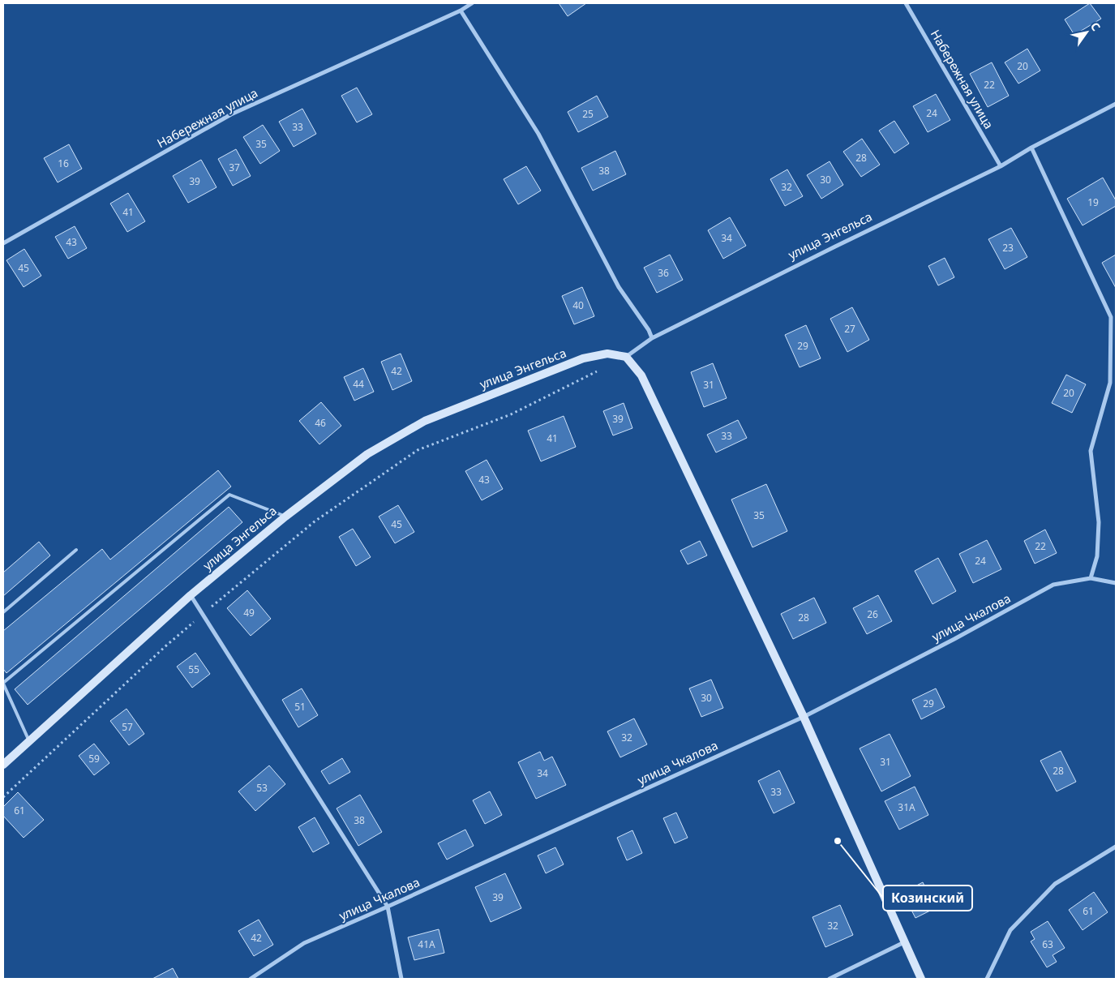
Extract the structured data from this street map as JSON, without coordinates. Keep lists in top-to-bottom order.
{
  "streets": {
    "main road": ["улица Энгельса"],
    "street": ["Набережная улица", "улица Чкалова"]
  },
  "crossings": [
    ["Набережная улица", "улица Энгельса"]
  ],
  "places": ["Козинский"],
  "house_numbers": [
    "20",
    "22",
    "24",
    "25",
    "33",
    "35",
    "28",
    "16",
    "37",
    "38",
    "30",
    "39",
    "32",
    "19",
    "41",
    "34",
    "43",
    "23",
    "45",
    "36",
    "40",
    "27",
    "29",
    "42",
    "44",
    "31",
    "20",
    "39",
    "46",
    "33",
    "41",
    "43",
    "35",
    "45",
    "22",
    "24",
    "49",
    "26",
    "28",
    "55",
    "30",
    "29",
    "51",
    "57",
    "32",
    "59",
    "31",
    "28",
    "34",
    "53",
    "33",
    "31А",
    "61",
    "38",
    "39",
    "61",
    "32",
    "42",
    "41А",
    "63"
  ],
  "north": "top right"
}
